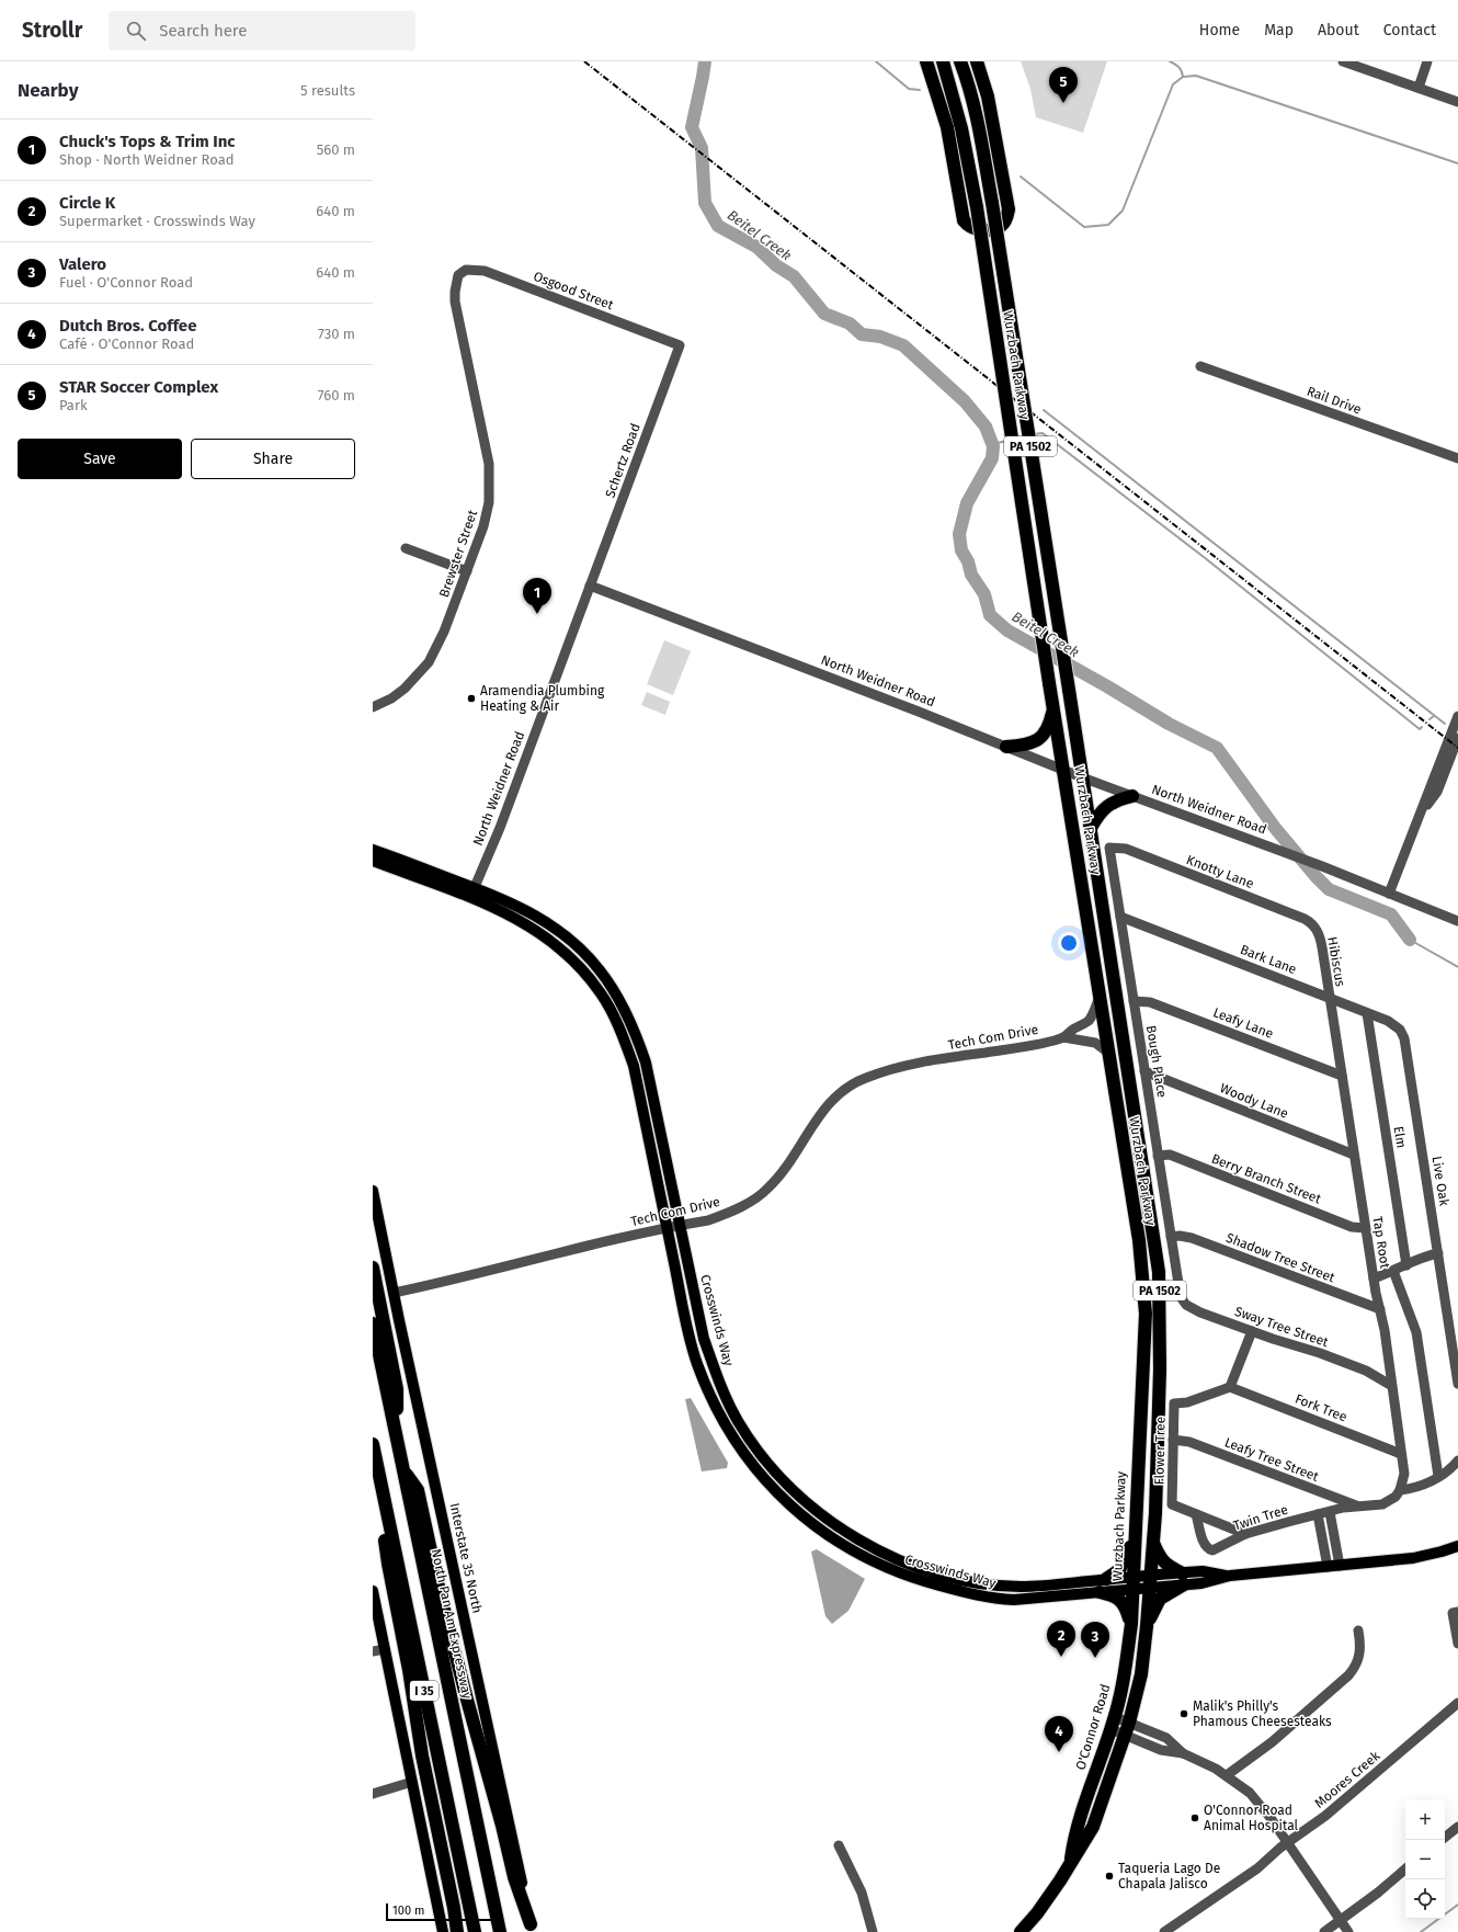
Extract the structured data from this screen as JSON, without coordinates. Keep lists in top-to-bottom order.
{
  "streets": {
    "highway": [
      "Wurzbach Parkway",
      "PA 1502",
      "North Pan Am Expressway",
      "I 35",
      "O'Connor Road"
    ],
    "main road": ["Crosswinds Way", "Interstate 35 North"],
    "street": [
      "Osgood Street",
      "Rail Drive",
      "Schertz Road",
      "Brewster Street",
      "North Weidner Road",
      "Knotty Lane",
      "Bark Lane",
      "Hibiscus",
      "Leafy Lane",
      "Tech Com Drive",
      "Bough Place",
      "Woody Lane",
      "Elm",
      "Berry Branch Street",
      "Live Oak",
      "Tap Root",
      "Shadow Tree Street",
      "Sway Tree Street",
      "Fork Tree",
      "Flower Tree",
      "Leafy Tree Street",
      "Twin Tree",
      "Moores Creek"
    ]
  },
  "crossings": [
    ["Osgood Street", "Schertz Road"],
    ["Osgood Street", "Brewster Street"],
    ["Wurzbach Parkway", "North Weidner Road"],
    ["Wurzbach Parkway", "Tech Com Drive"],
    ["Wurzbach Parkway", "Crosswinds Way"],
    ["Wurzbach Parkway", "O'Connor Road"],
    ["Schertz Road", "North Weidner Road"],
    ["North Weidner Road", "Crosswinds Way"],
    ["Knotty Lane", "Hibiscus"],
    ["Knotty Lane", "Bough Place"],
    ["Bark Lane", "Hibiscus"],
    ["Bark Lane", "Bough Place"],
    ["Bark Lane", "Elm"],
    ["Bark Lane", "Live Oak"],
    ["Bark Lane", "Tap Root"],
    ["Hibiscus", "Tap Root"],
    ["Leafy Lane", "Bough Place"],
    ["Leafy Lane", "Tap Root"],
    ["Tech Com Drive", "Crosswinds Way"],
    ["Tech Com Drive", "Interstate 35 North"],
    ["Bough Place", "Woody Lane"],
    ["Bough Place", "Berry Branch Street"],
    ["Bough Place", "Shadow Tree Street"],
    ["Bough Place", "Sway Tree Street"],
    ["Woody Lane", "Tap Root"],
    ["Berry Branch Street", "Tap Root"],
    ["Tap Root", "Shadow Tree Street"],
    ["Tap Root", "Sway Tree Street"],
    ["Tap Root", "Fork Tree"],
    ["Tap Root", "Twin Tree"],
    ["Crosswinds Way", "O'Connor Road"],
    ["Fork Tree", "Flower Tree"],
    ["Flower Tree", "Leafy Tree Street"],
    ["Flower Tree", "Twin Tree"],
    ["Leafy Tree Street", "Twin Tree"]
  ],
  "water": ["Beitel Creek"],
  "places": [
    "Aramendia Plumbing Heating & Air",
    "Malik's Philly's Phamous Cheesesteaks",
    "O'Connor Road Animal Hospital",
    "Taqueria Lago De Chapala Jalisco"
  ],
  "scale_bar": "100 m",
  "page": {
    "header": "Strollr",
    "search": "Search here",
    "nav": [
      "Home",
      "Map",
      "About",
      "Contact"
    ],
    "heading": ["Nearby", "5 results"],
    "pins": [
      "5",
      "1",
      "2",
      "3",
      "4"
    ],
    "list": [
      {
        "mark": "1",
        "name": "Chuck's Tops & Trim Inc",
        "note": "Shop · North Weidner Road",
        "value": "560 m"
      },
      {
        "mark": "2",
        "name": "Circle K",
        "note": "Supermarket · Crosswinds Way",
        "value": "640 m"
      },
      {
        "mark": "3",
        "name": "Valero",
        "note": "Fuel · O'Connor Road",
        "value": "640 m"
      },
      {
        "mark": "4",
        "name": "Dutch Bros. Coffee",
        "note": "Café · O'Connor Road",
        "value": "730 m"
      },
      {
        "mark": "5",
        "name": "STAR Soccer Complex",
        "note": "Park",
        "value": "760 m"
      }
    ],
    "buttons": ["Save", "Share"],
    "map_buttons": ["+", "−"],
    "scale": "100 m"
  }
}
